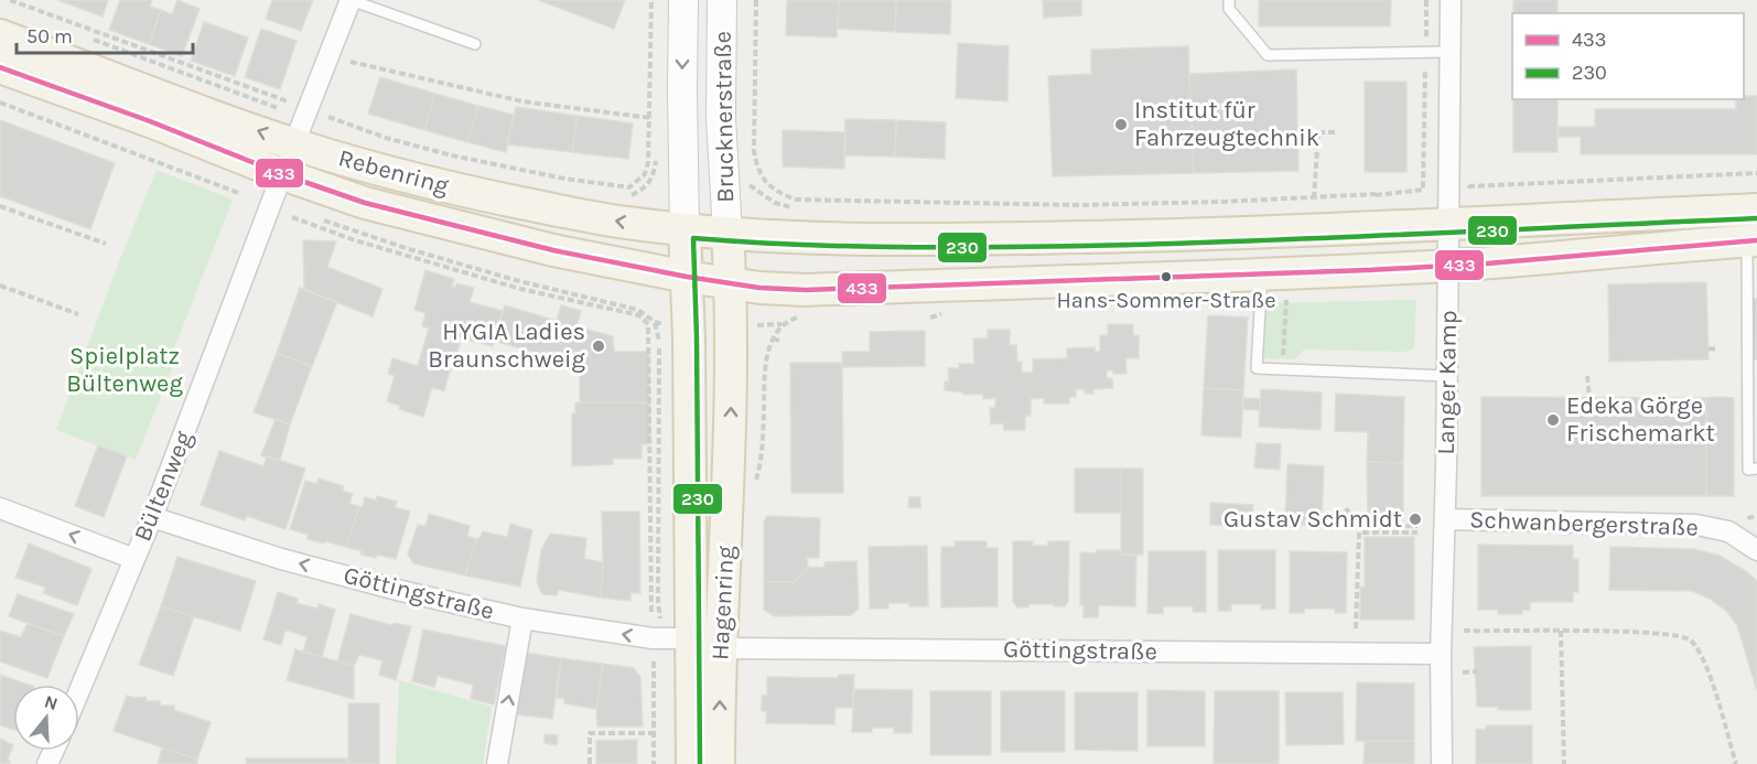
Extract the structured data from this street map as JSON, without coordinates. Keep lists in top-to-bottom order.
{
  "streets": {
    "main road": ["Brucknerstraße", "Rebenring", "Hagenring"],
    "street": [
      "Langer Kamp",
      "Bültenweg",
      "Schwanbergerstraße",
      "Göttingstraße"
    ]
  },
  "crossings": [
    ["Brucknerstraße", "Rebenring"],
    ["Brucknerstraße", "Hagenring"],
    ["Rebenring", "Bültenweg"],
    ["Rebenring", "Hagenring"],
    ["Langer Kamp", "Schwanbergerstraße"],
    ["Langer Kamp", "Göttingstraße"],
    ["Bültenweg", "Göttingstraße"],
    ["Göttingstraße", "Hagenring"]
  ],
  "one_way": ["Göttingstraße"],
  "parks": ["Spielplatz Bültenweg"],
  "places": [
    "Institut für Fahrzeugtechnik",
    "Hans-Sommer-Straße",
    "HYGIA Ladies Braunschweig",
    "Edeka Görge Frischemarkt",
    "Gustav Schmidt"
  ],
  "lines": ["transit line 433", "transit line 230"],
  "legend": ["433", "230"],
  "scale_bar": "50 m",
  "north": "top"
}
